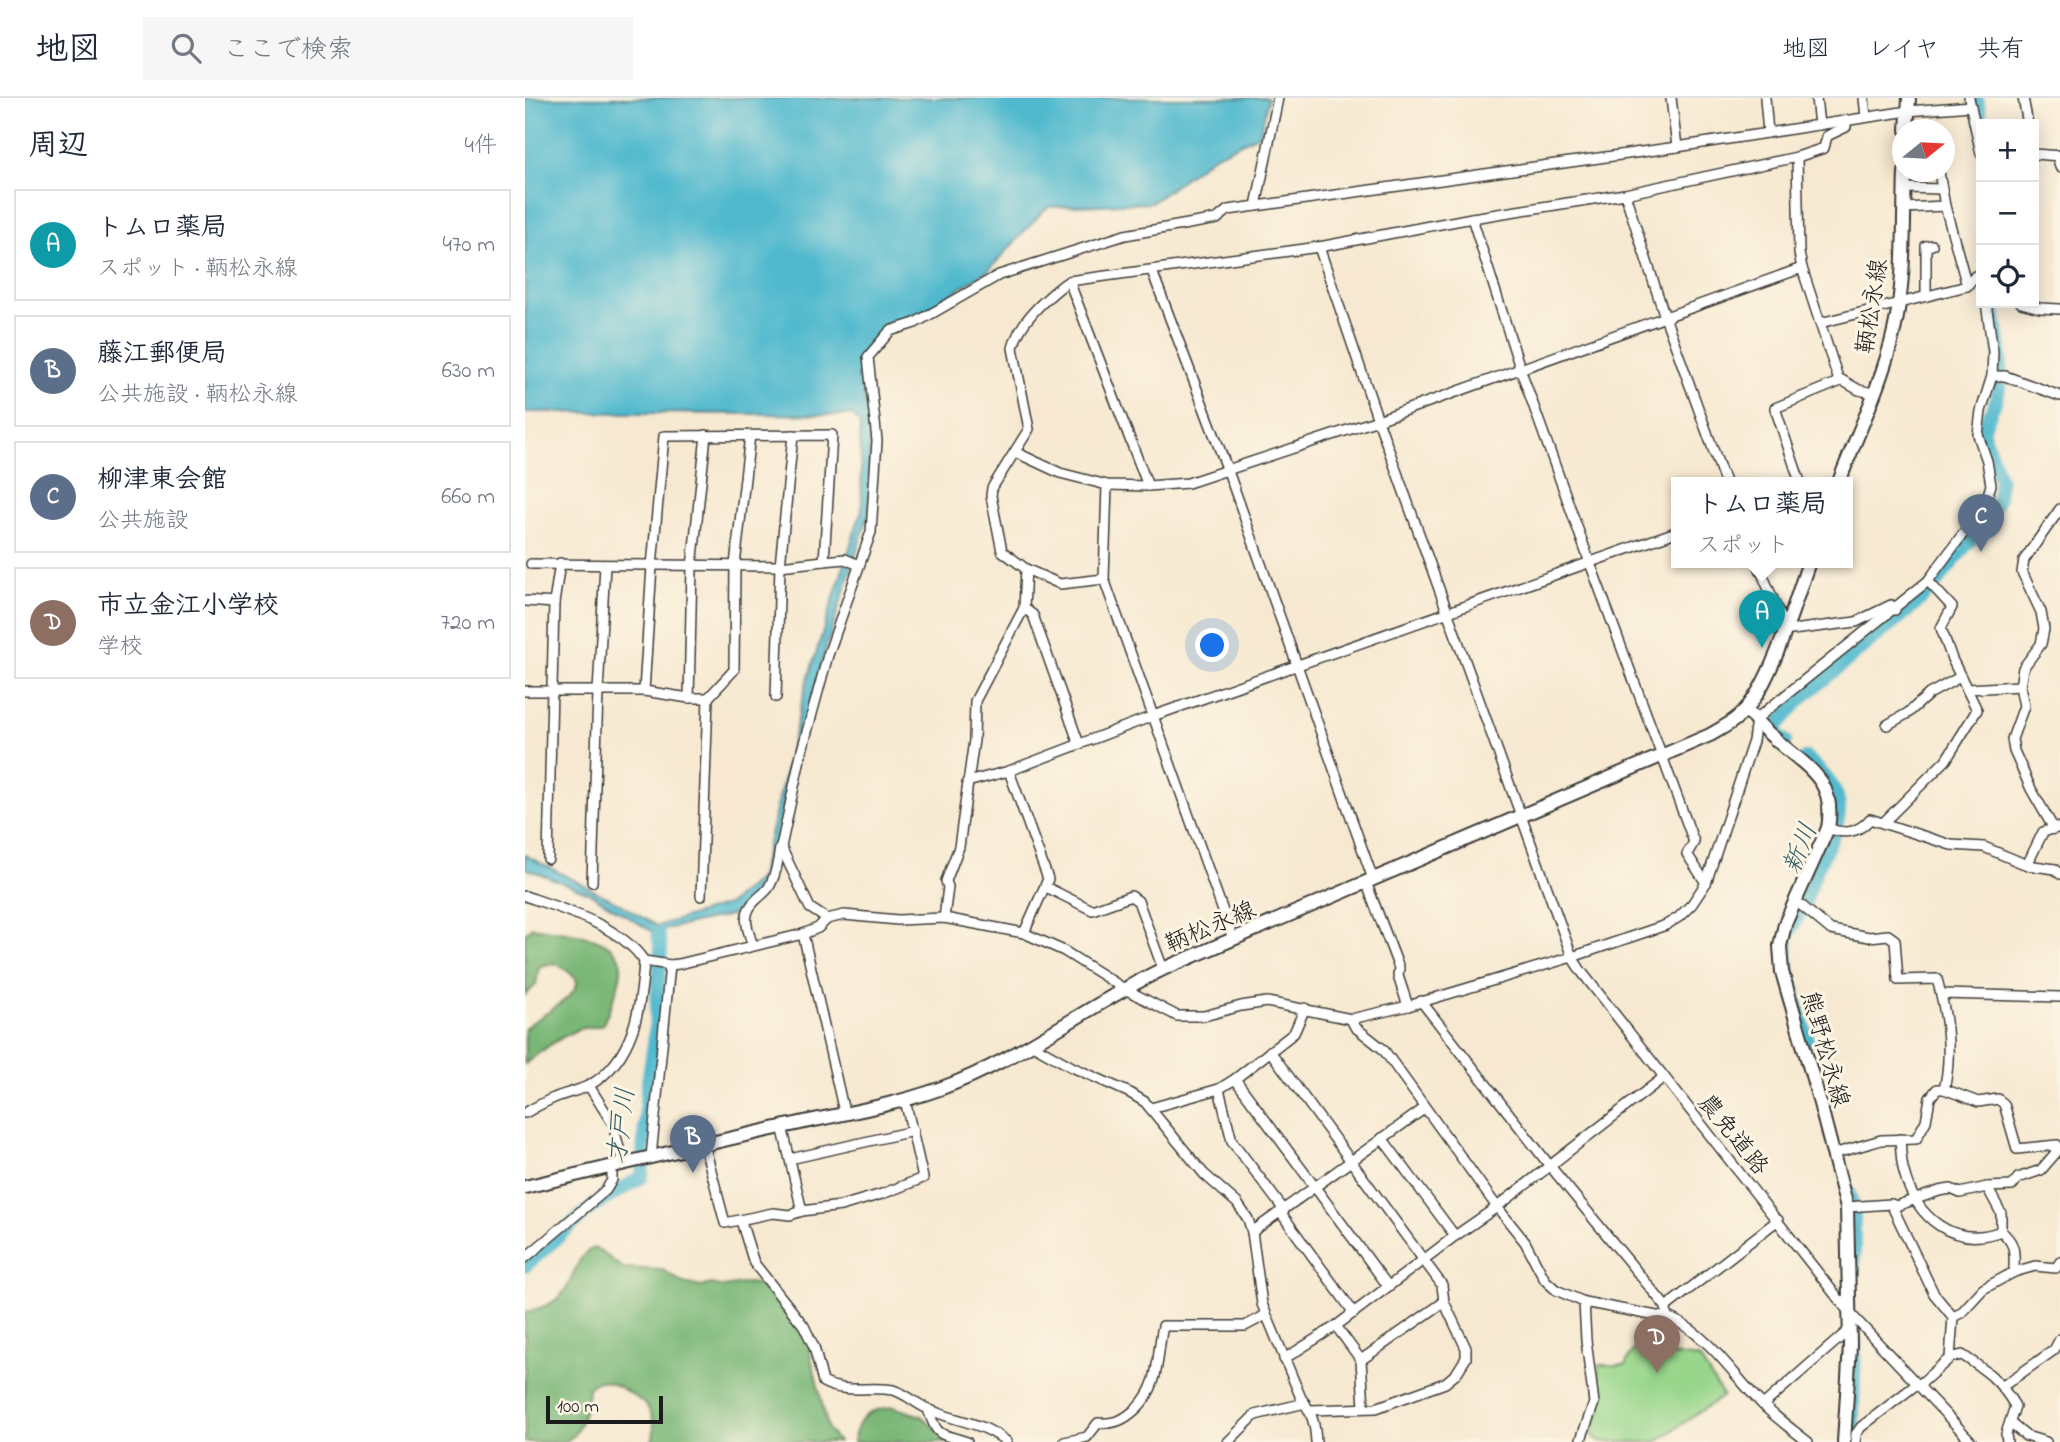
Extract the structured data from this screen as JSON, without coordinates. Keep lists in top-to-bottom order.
{
  "streets": {
    "main road": ["鞆松永線", "熊野松永線"],
    "street": ["農免道路"]
  },
  "crossings": [
    ["鞆松永線", "熊野松永線"],
    ["鞆松永線", "農免道路"],
    ["熊野松永線", "農免道路"]
  ],
  "water": ["新川", "才戸川"],
  "scale_bar": "100 m",
  "north": "right",
  "page": {
    "header": "地図",
    "search": "ここで検索",
    "nav": ["地図", "レイヤ", "共有"],
    "heading": ["周辺", "4件"],
    "map_buttons": ["+", "−"],
    "list": [
      {
        "mark": "A",
        "name": "トムロ薬局",
        "note": "スポット · 鞆松永線",
        "value": "470 m"
      },
      {
        "mark": "B",
        "name": "藤江郵便局",
        "note": "公共施設 · 鞆松永線",
        "value": "630 m"
      },
      {
        "mark": "C",
        "name": "柳津東会館",
        "note": "公共施設",
        "value": "660 m"
      },
      {
        "mark": "D",
        "name": "市立金江小学校",
        "note": "学校",
        "value": "720 m"
      }
    ],
    "popup": ["トムロ薬局", "スポット"],
    "pins": [
      "C",
      "A",
      "B",
      "D"
    ],
    "scale": "100 m"
  }
}
